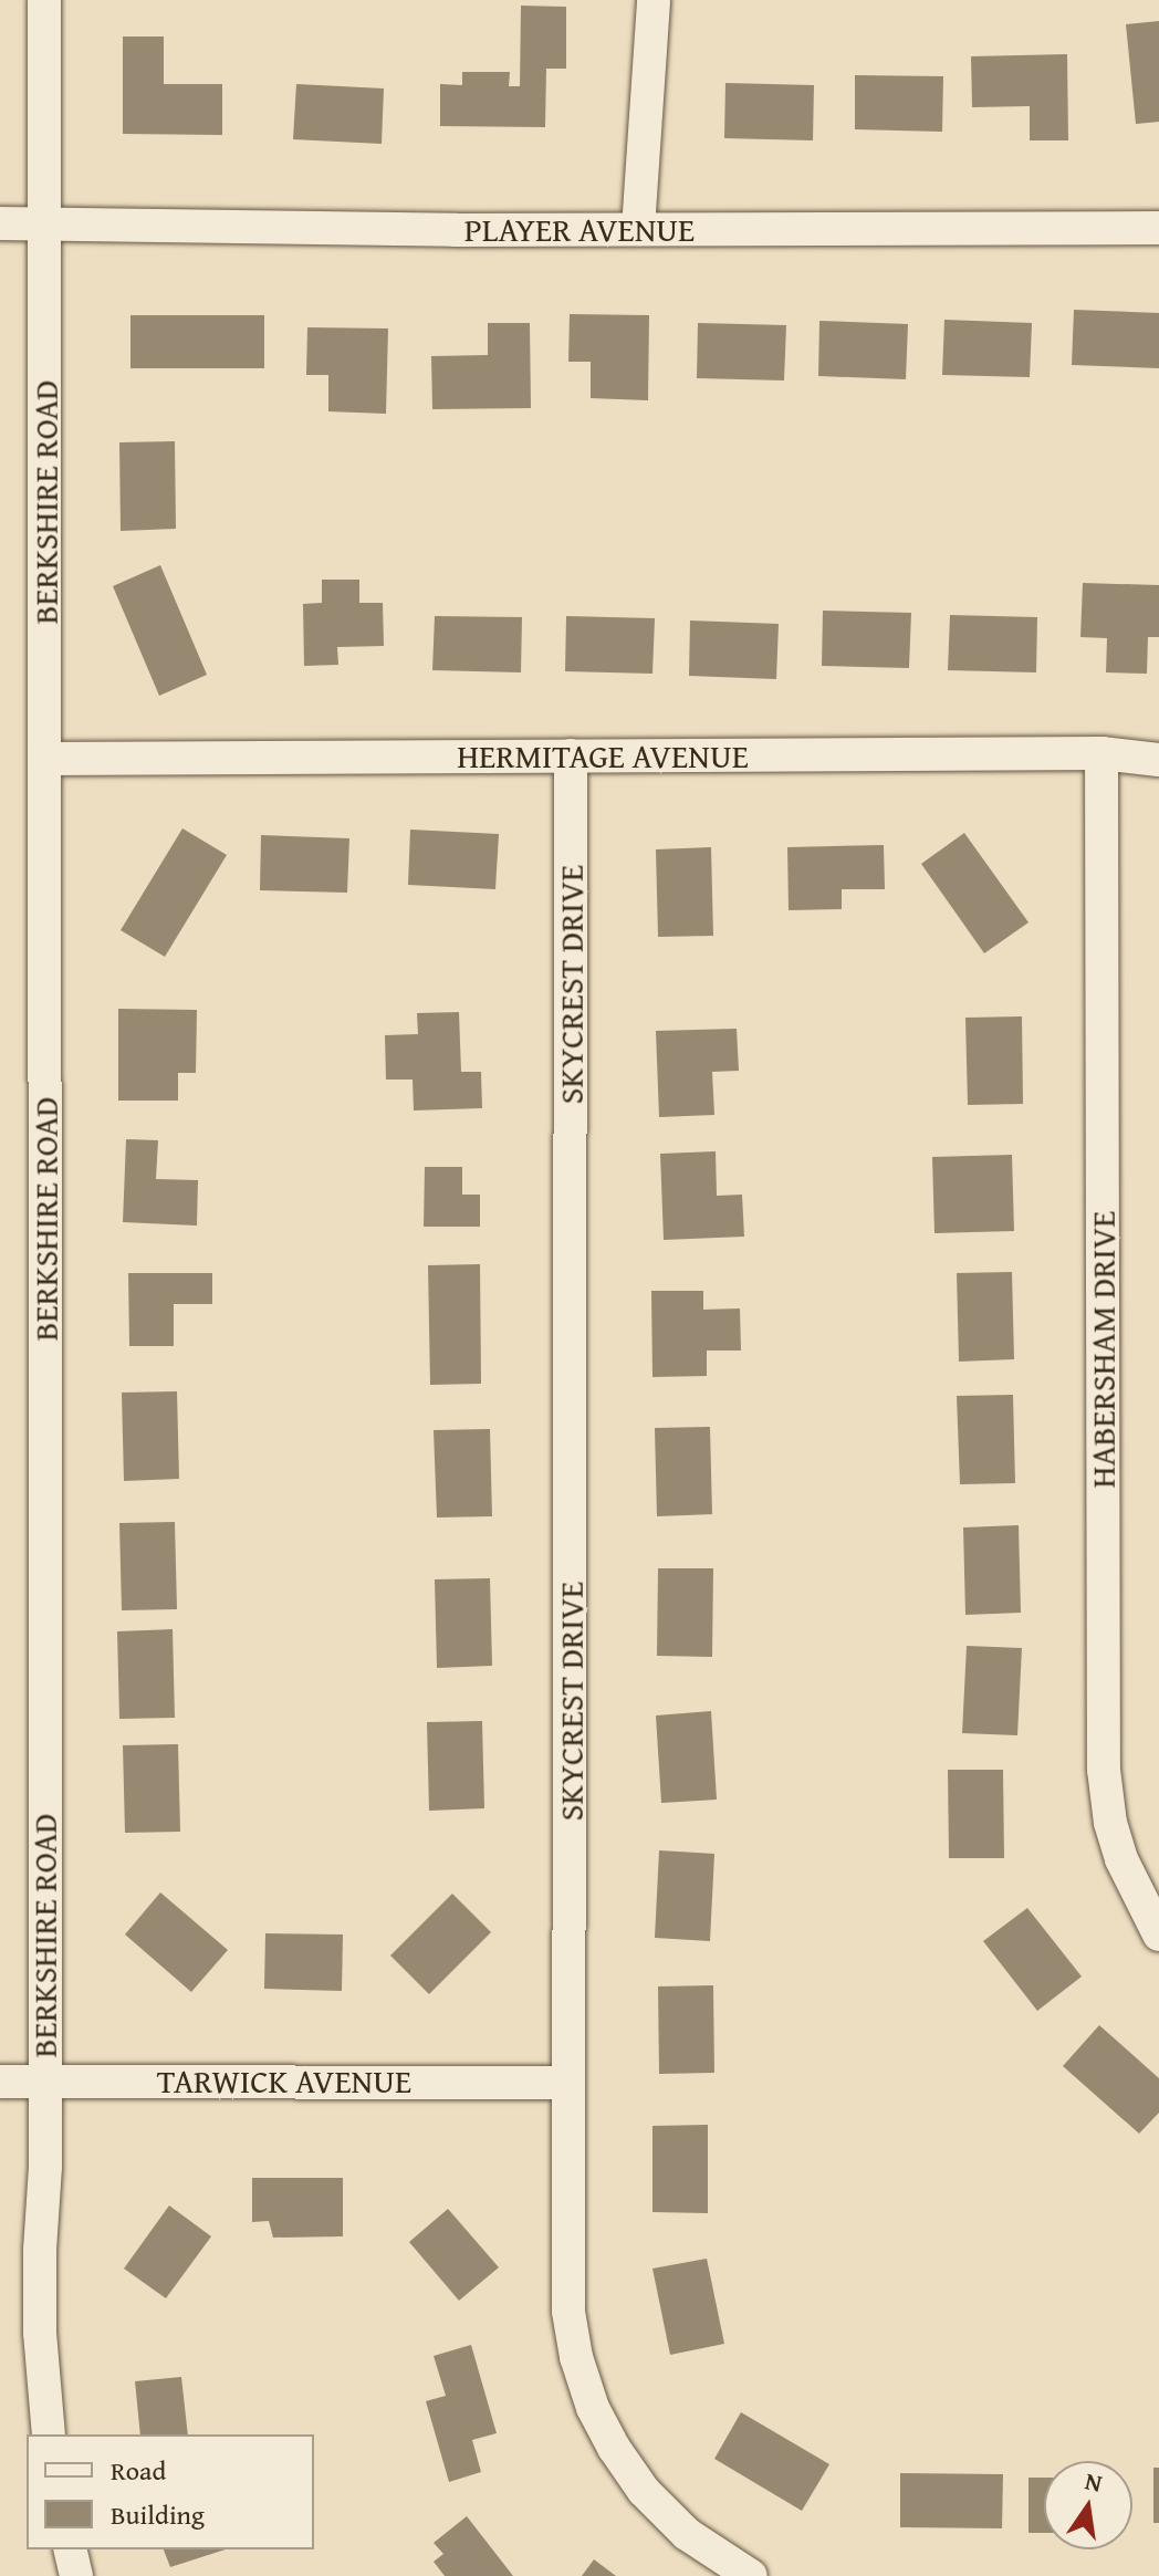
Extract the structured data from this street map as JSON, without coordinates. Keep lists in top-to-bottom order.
{
  "streets": {
    "street": [
      "PLAYER AVENUE",
      "BERKSHIRE ROAD",
      "HERMITAGE AVENUE",
      "SKYCREST DRIVE",
      "HABERSHAM DRIVE",
      "TARWICK AVENUE"
    ]
  },
  "crossings": [
    ["PLAYER AVENUE", "BERKSHIRE ROAD"],
    ["BERKSHIRE ROAD", "HERMITAGE AVENUE"],
    ["BERKSHIRE ROAD", "TARWICK AVENUE"],
    ["HERMITAGE AVENUE", "SKYCREST DRIVE"],
    ["HERMITAGE AVENUE", "HABERSHAM DRIVE"],
    ["SKYCREST DRIVE", "TARWICK AVENUE"]
  ],
  "legend": ["Road", "Building"],
  "north": "top"
}
